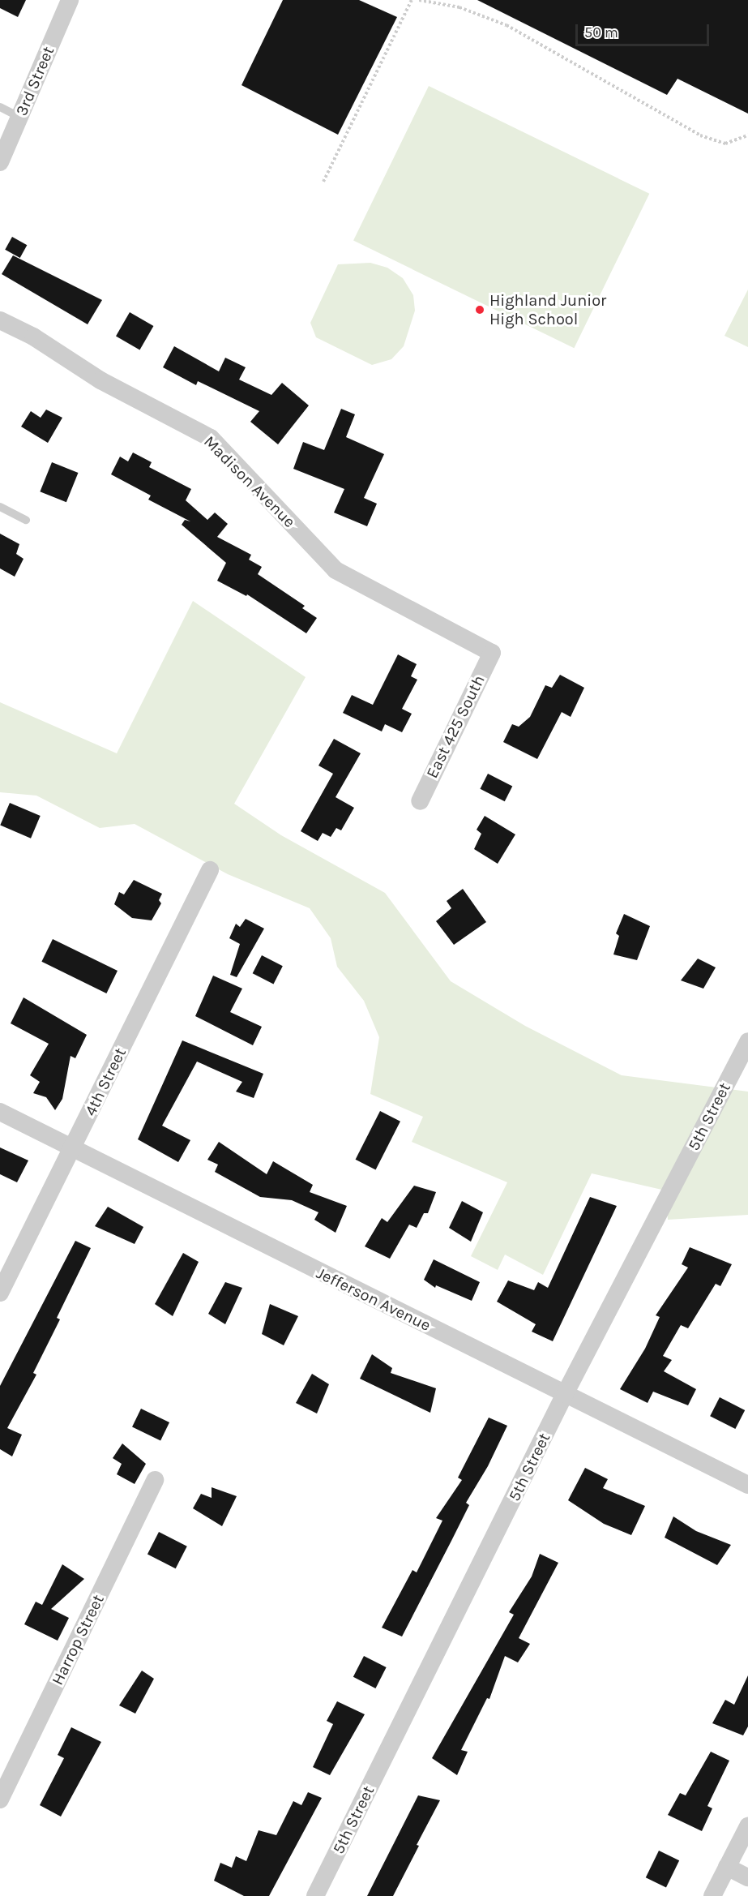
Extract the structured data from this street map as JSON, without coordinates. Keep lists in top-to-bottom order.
{
  "streets": {
    "street": [
      "3rd Street",
      "Madison Avenue",
      "East 425 South",
      "4th Street",
      "5th Street",
      "Jefferson Avenue",
      "Harrop Street"
    ]
  },
  "crossings": [
    ["Madison Avenue", "East 425 South"],
    ["4th Street", "Jefferson Avenue"],
    ["5th Street", "Jefferson Avenue"]
  ],
  "places": ["Highland Junior High School"],
  "scale_bar": "50 m"
}
